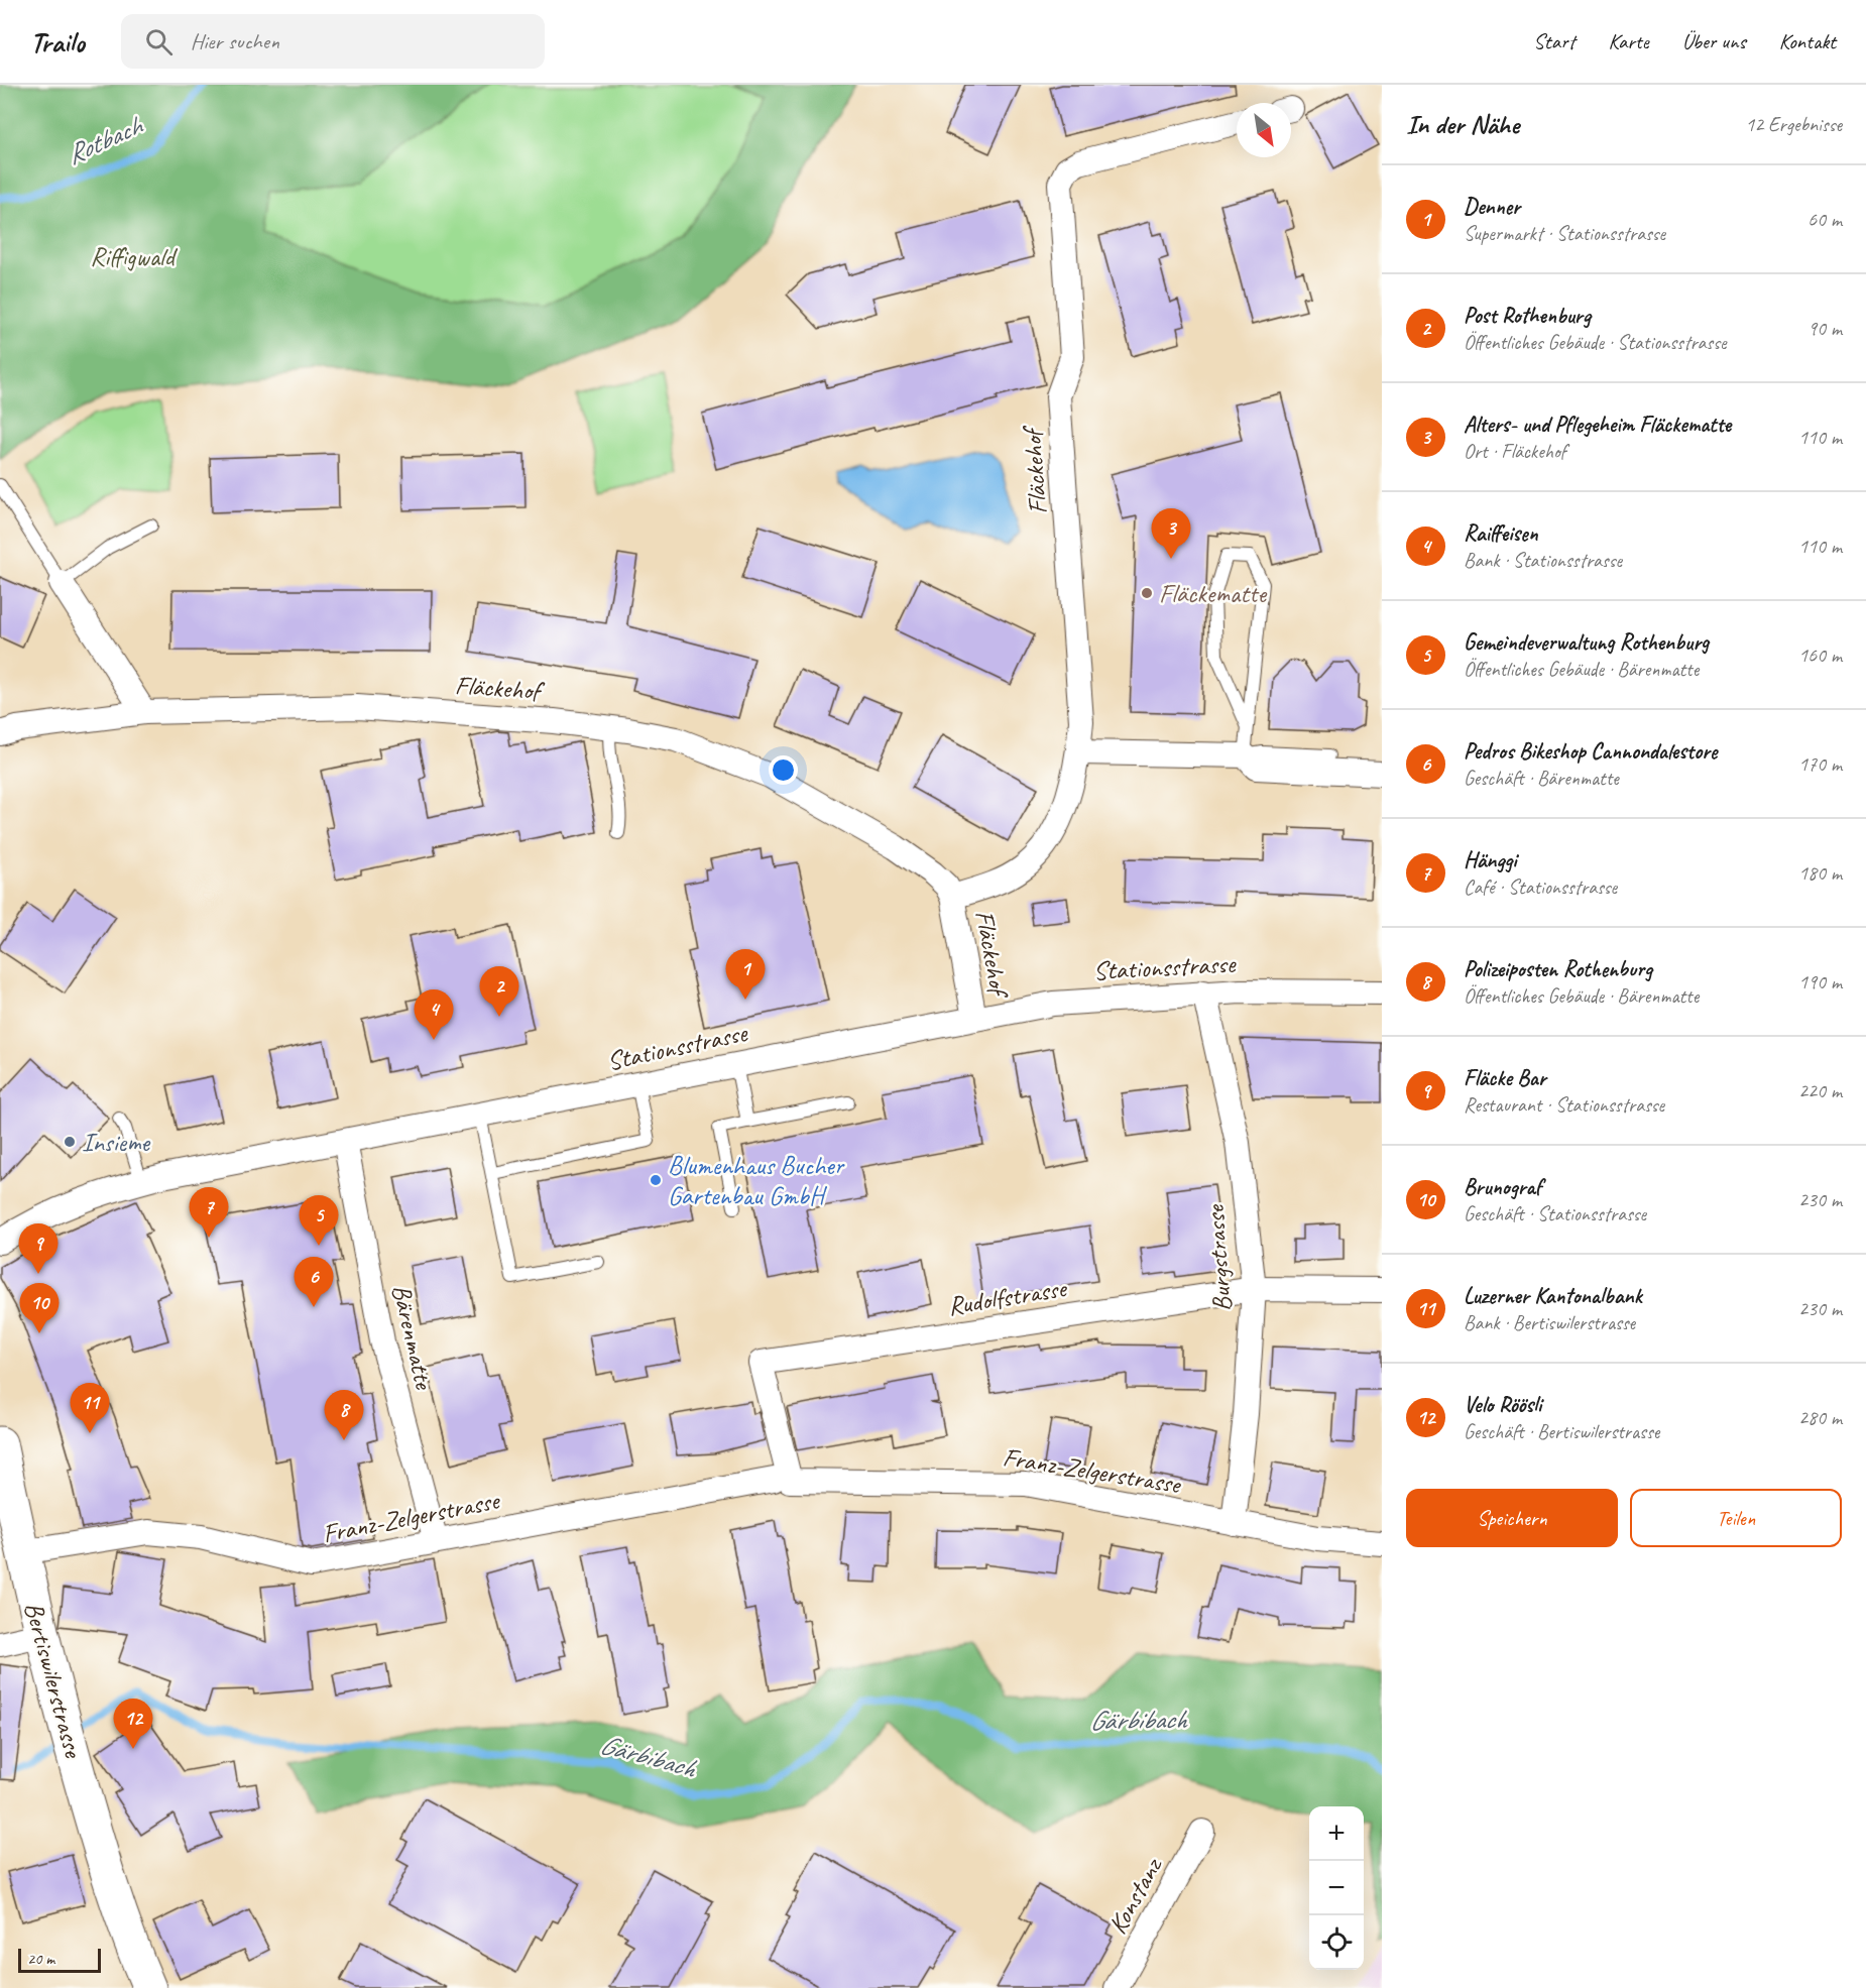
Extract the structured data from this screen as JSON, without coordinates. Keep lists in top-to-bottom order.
{
  "streets": {
    "main road": ["Bertiswilerstrasse"],
    "street": [
      "Fläckehof",
      "Stationsstrasse",
      "Burgstrasse",
      "Rudolfstrasse",
      "Bärenmatte",
      "Franz-Zelgerstrasse",
      "Konstanz"
    ]
  },
  "crossings": [
    ["Fläckehof", "Stationsstrasse"],
    ["Stationsstrasse", "Burgstrasse"],
    ["Stationsstrasse", "Bärenmatte"],
    ["Burgstrasse", "Rudolfstrasse"],
    ["Burgstrasse", "Franz-Zelgerstrasse"],
    ["Rudolfstrasse", "Franz-Zelgerstrasse"],
    ["Bärenmatte", "Franz-Zelgerstrasse"],
    ["Franz-Zelgerstrasse", "Bertiswilerstrasse"]
  ],
  "water": ["Rotbach", "Gärbibach"],
  "parks": ["Riffigwald"],
  "places": ["Fläckematte", "Insieme", "Blumenhaus Bucher Gartenbau GmbH"],
  "scale_bar": "20 m",
  "north": "bottom right",
  "page": {
    "header": "Trailo",
    "search": "Hier suchen",
    "nav": [
      "Start",
      "Karte",
      "Über uns",
      "Kontakt"
    ],
    "heading": ["In der Nähe", "12 Ergebnisse"],
    "list": [
      {
        "mark": "1",
        "name": "Denner",
        "note": "Supermarkt · Stationsstrasse",
        "value": "60 m"
      },
      {
        "mark": "2",
        "name": "Post Rothenburg",
        "note": "Öffentliches Gebäude · Stationsstrasse",
        "value": "90 m"
      },
      {
        "mark": "3",
        "name": "Alters- und Pflegeheim Fläckematte",
        "note": "Ort · Fläckehof",
        "value": "110 m"
      },
      {
        "mark": "4",
        "name": "Raiffeisen",
        "note": "Bank · Stationsstrasse",
        "value": "110 m"
      },
      {
        "mark": "5",
        "name": "Gemeindeverwaltung Rothenburg",
        "note": "Öffentliches Gebäude · Bärenmatte",
        "value": "160 m"
      },
      {
        "mark": "6",
        "name": "Pedros Bikeshop Cannondalestore",
        "note": "Geschäft · Bärenmatte",
        "value": "170 m"
      },
      {
        "mark": "7",
        "name": "Hänggi",
        "note": "Café · Stationsstrasse",
        "value": "180 m"
      },
      {
        "mark": "8",
        "name": "Polizeiposten Rothenburg",
        "note": "Öffentliches Gebäude · Bärenmatte",
        "value": "190 m"
      },
      {
        "mark": "9",
        "name": "Fläcke Bar",
        "note": "Restaurant · Stationsstrasse",
        "value": "220 m"
      },
      {
        "mark": "10",
        "name": "Brunograf",
        "note": "Geschäft · Stationsstrasse",
        "value": "230 m"
      },
      {
        "mark": "11",
        "name": "Luzerner Kantonalbank",
        "note": "Bank · Bertiswilerstrasse",
        "value": "230 m"
      },
      {
        "mark": "12",
        "name": "Velo Röösli",
        "note": "Geschäft · Bertiswilerstrasse",
        "value": "280 m"
      }
    ],
    "pins": [
      "3",
      "1",
      "2",
      "4",
      "7",
      "5",
      "9",
      "6",
      "10",
      "11",
      "8",
      "12"
    ],
    "buttons": ["Speichern", "Teilen"],
    "map_buttons": ["+", "−"],
    "scale": "20 m"
  }
}
